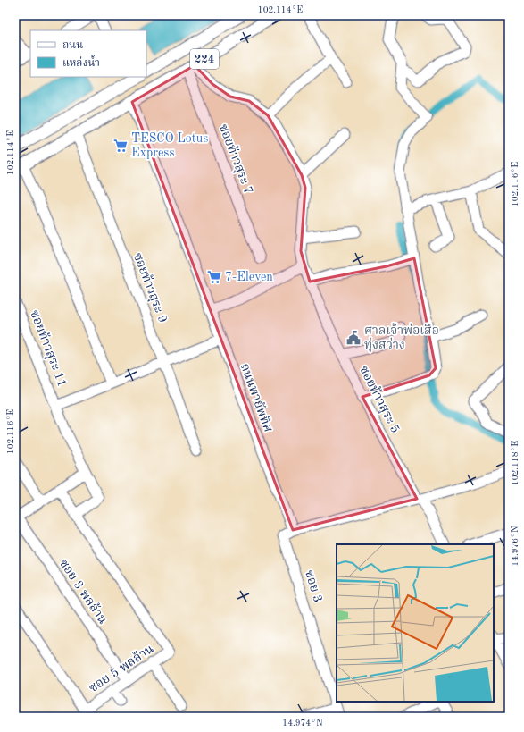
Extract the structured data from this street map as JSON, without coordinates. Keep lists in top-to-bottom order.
{
  "streets": {
    "main road": ["224"],
    "street": [
      "ซอยท้าวสุระ 7",
      "ซอยท้าวสุระ 9",
      "ซอยท้าวสุระ 11",
      "ถนนพายัพทิศ",
      "ซอยท้าวสุระ 5",
      "ซอย 3",
      "ซอย 3 พลล้าน",
      "ซอย 5 พลล้าน"
    ]
  },
  "crossings": [
    ["224", "ซอยท้าวสุระ 7"],
    ["224", "ซอยท้าวสุระ 9"],
    ["224", "ถนนพายัพทิศ"],
    ["224", "ซอยท้าวสุระ 5"],
    ["ซอยท้าวสุระ 7", "ซอยท้าวสุระ 5"],
    ["ซอยท้าวสุระ 11", "ซอย 5 พลล้าน"],
    ["ถนนพายัพทิศ", "ซอย 3"],
    ["ซอย 3 พลล้าน", "ซอย 5 พลล้าน"]
  ],
  "places": {
    "supermarket": ["TESCO Lotus Express", "7-Eleven"],
    "public building": ["ศาลเจ้าพ่อเสือ ทุ่งสว่าง"]
  },
  "legend": ["ถนน", "แหล่งน้ำ"],
  "coordinates": [
    "102.114°E",
    "102.116°E",
    "102.118°E",
    "14.976°N",
    "14.974°N"
  ]
}
